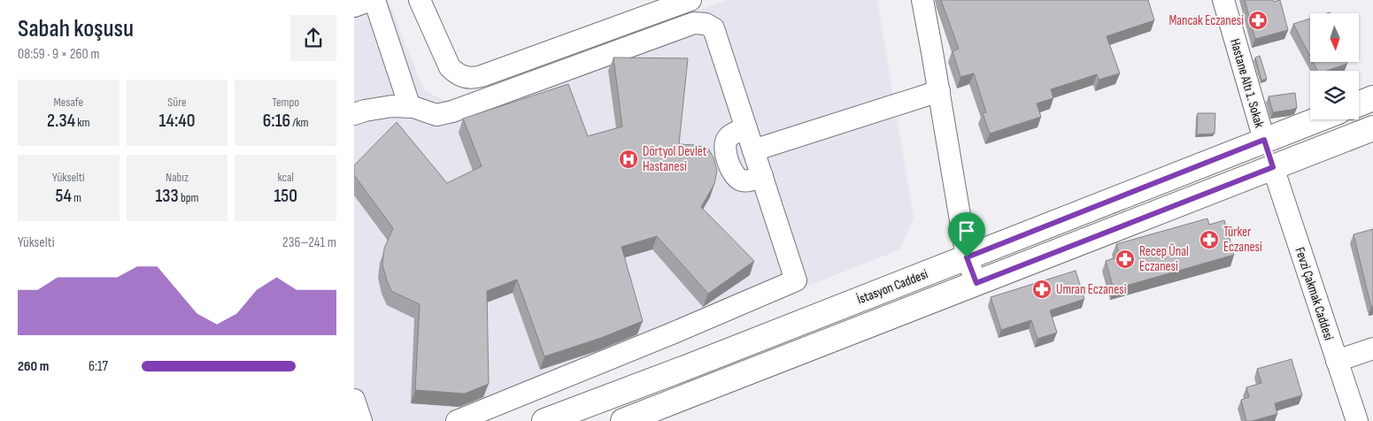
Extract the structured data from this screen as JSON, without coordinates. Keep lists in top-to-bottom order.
{
  "streets": {
    "main road": ["İstasyon Caddesi"],
    "street": ["Hastane Altı 1. Sokak", "Fevzi Çakmak Caddesi"]
  },
  "crossings": [
    ["Hastane Altı 1. Sokak", "İstasyon Caddesi"],
    ["İstasyon Caddesi", "Fevzi Çakmak Caddesi"]
  ],
  "places": {
    "pharmacy": [
      "Mancak Eczanesi",
      "Türker Eczanesi",
      "Recep Ünal Eczanesi",
      "Umran Eczanesi"
    ],
    "hospital": ["Dörtyol Devlet Hastanesi"]
  },
  "north": "bottom",
  "page": {
    "heading": ["Sabah koşusu", "08:59 · 9 × 260 m"],
    "stats": [
      ["Mesafe", "2.34 km"],
      ["Süre", "14:40"],
      ["Tempo", "6:16 /km"],
      ["Yükselti", "54 m"],
      ["Nabız", "133 bpm"],
      ["kcal", "150"]
    ],
    "chart": ["Yükselti", "236–241 m"],
    "list": [
      {
        "name": "260 m",
        "note": "6:17"
      }
    ]
  }
}
